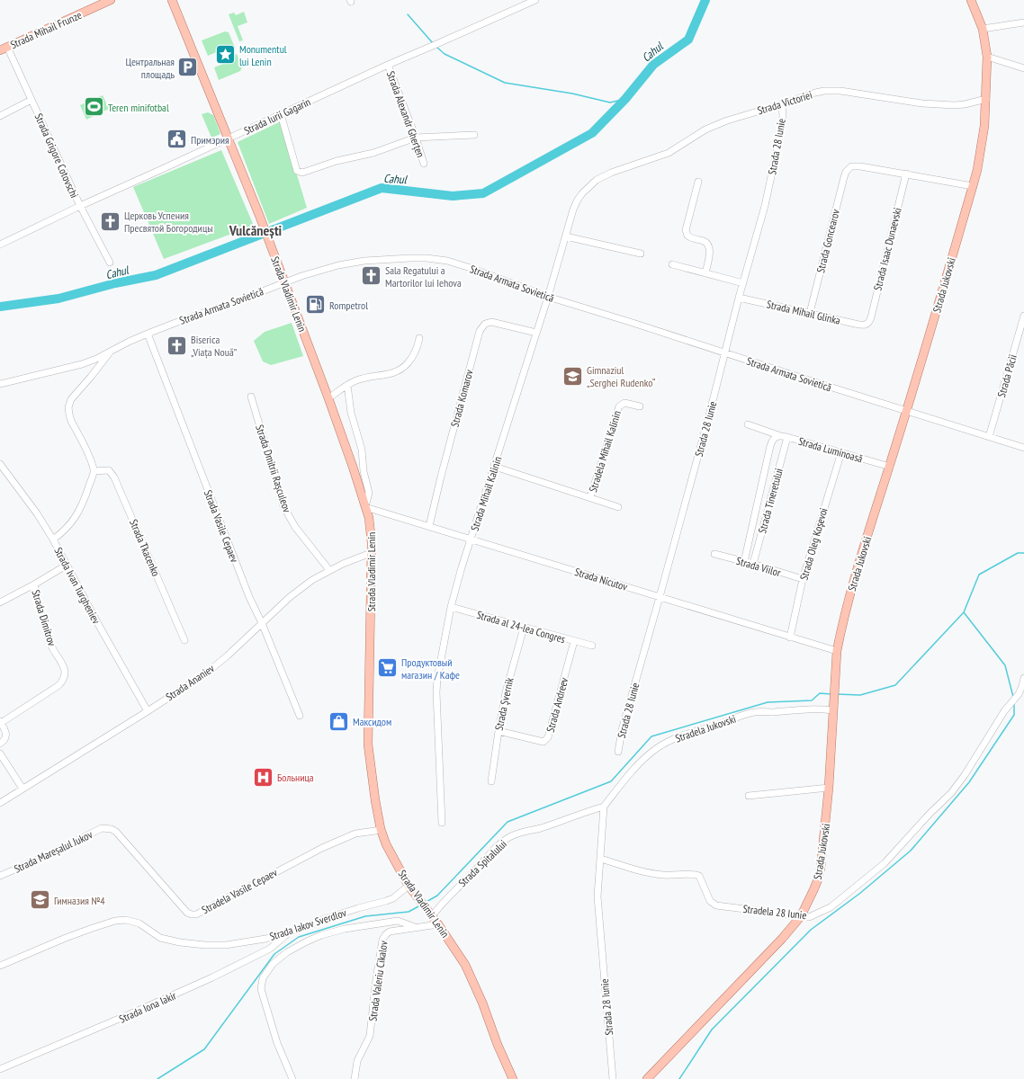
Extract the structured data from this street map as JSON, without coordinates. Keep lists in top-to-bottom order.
{
  "streets": {
    "main road": ["Strada Mihail Frunze", "Strada Jukovski", "Strada Vladimir Lenin"],
    "street": [
      "Strada Victoriei",
      "Strada Alexandr Gherțen",
      "Strada Iurii Gagarin",
      "Strada 28 Iunie",
      "Strada Grigore Cotovschi",
      "Strada Goncearov",
      "Strada Isaac Dunaevski",
      "Strada Armata Sovietică",
      "Strada Mihail Glinka",
      "Strada Păcii",
      "Strada Komarov",
      "Strada Luminoasă",
      "Stradela Mihail Kalinin",
      "Strada Dmitrii Rașculeov",
      "Strada Mihail Kalinin",
      "Strada Tineretului",
      "Strada Vasile Cepaev",
      "Strada Oleg Koşevoi",
      "Strada Tkacenko",
      "Strada Viilor",
      "Strada Nicutov",
      "Strada Ivan Turgheniev",
      "Strada Dimitrov",
      "Strada al 24-lea Congres",
      "Strada Ananiev",
      "Strada Șvernik",
      "Strada Andreev",
      "Stradela Jukovski",
      "Strada Mareșalul Jukov",
      "Strada Spitalului",
      "Stradela Vasile Cepaev",
      "Stradela 28 Iunie",
      "Strada Iakov Sverdlov",
      "Strada Valeriu Cikalov",
      "Strada Iona Iakir"
    ]
  },
  "crossings": [
    ["Strada Mihail Frunze", "Strada Grigore Cotovschi"],
    ["Strada Victoriei", "Strada 28 Iunie"],
    ["Strada Victoriei", "Strada Jukovski"],
    ["Strada Victoriei", "Strada Mihail Kalinin"],
    ["Strada Alexandr Gherțen", "Strada Iurii Gagarin"],
    ["Strada Iurii Gagarin", "Strada Grigore Cotovschi"],
    ["Strada Iurii Gagarin", "Strada Vladimir Lenin"],
    ["Strada 28 Iunie", "Strada Armata Sovietică"],
    ["Strada 28 Iunie", "Strada Mihail Glinka"],
    ["Strada 28 Iunie", "Strada Nicutov"],
    ["Strada 28 Iunie", "Stradela Jukovski"],
    ["Strada 28 Iunie", "Strada Spitalului"],
    ["Strada 28 Iunie", "Stradela 28 Iunie"],
    ["Strada Goncearov", "Strada Isaac Dunaevski"],
    ["Strada Goncearov", "Strada Mihail Glinka"],
    ["Strada Isaac Dunaevski", "Strada Mihail Glinka"],
    ["Strada Armata Sovietică", "Strada Jukovski"],
    ["Strada Armata Sovietică", "Strada Vladimir Lenin"],
    ["Strada Armata Sovietică", "Strada Păcii"],
    ["Strada Armata Sovietică", "Strada Mihail Kalinin"],
    ["Strada Armata Sovietică", "Strada Vasile Cepaev"],
    ["Strada Jukovski", "Strada Luminoasă"],
    ["Strada Jukovski", "Strada Nicutov"],
    ["Strada Jukovski", "Stradela Jukovski"],
    ["Strada Jukovski", "Stradela 28 Iunie"],
    ["Strada Vladimir Lenin", "Strada Nicutov"],
    ["Strada Vladimir Lenin", "Strada Ananiev"],
    ["Strada Vladimir Lenin", "Strada Spitalului"],
    ["Strada Vladimir Lenin", "Stradela Vasile Cepaev"],
    ["Strada Vladimir Lenin", "Strada Iakov Sverdlov"],
    ["Strada Vladimir Lenin", "Strada Valeriu Cikalov"],
    ["Strada Komarov", "Strada Mihail Kalinin"],
    ["Strada Komarov", "Strada Nicutov"],
    ["Strada Luminoasă", "Strada Tineretului"],
    ["Strada Luminoasă", "Strada Oleg Koşevoi"],
    ["Stradela Mihail Kalinin", "Strada Mihail Kalinin"],
    ["Strada Dmitrii Rașculeov", "Strada Ananiev"],
    ["Strada Mihail Kalinin", "Strada Nicutov"],
    ["Strada Mihail Kalinin", "Strada al 24-lea Congres"],
    ["Strada Tineretului", "Strada Viilor"],
    ["Strada Vasile Cepaev", "Strada Ananiev"],
    ["Strada Oleg Koşevoi", "Strada Viilor"],
    ["Strada Oleg Koşevoi", "Strada Nicutov"],
    ["Strada Ivan Turgheniev", "Strada Ananiev"],
    ["Strada al 24-lea Congres", "Strada Șvernik"],
    ["Strada al 24-lea Congres", "Strada Andreev"],
    ["Strada Șvernik", "Strada Andreev"],
    ["Stradela Jukovski", "Strada Spitalului"],
    ["Strada Mareșalul Jukov", "Stradela Vasile Cepaev"],
    ["Strada Iakov Sverdlov", "Strada Iona Iakir"]
  ],
  "districts": ["Vulcănești"],
  "water": ["Cahul"],
  "places": {
    "place": ["Monumentul lui Lenin"],
    "parking": ["Центральная площадь"],
    "sports": ["Teren minifotbal"],
    "public building": ["Примэрия"],
    "church": ["Церковь Успения Пресвятой Богородицы", "Sala Regatului a Martorilor lui Iehova", "Biserica „Viața Nouă”"],
    "fuel station": ["Rompetrol"],
    "school or university": ["Gimnaziul „Serghei Rudenko“", "Гимназия №4"],
    "supermarket": ["Продуктовый магазин / Кафе"],
    "shop": ["Максидом"],
    "hospital": ["Больница"]
  }
}
